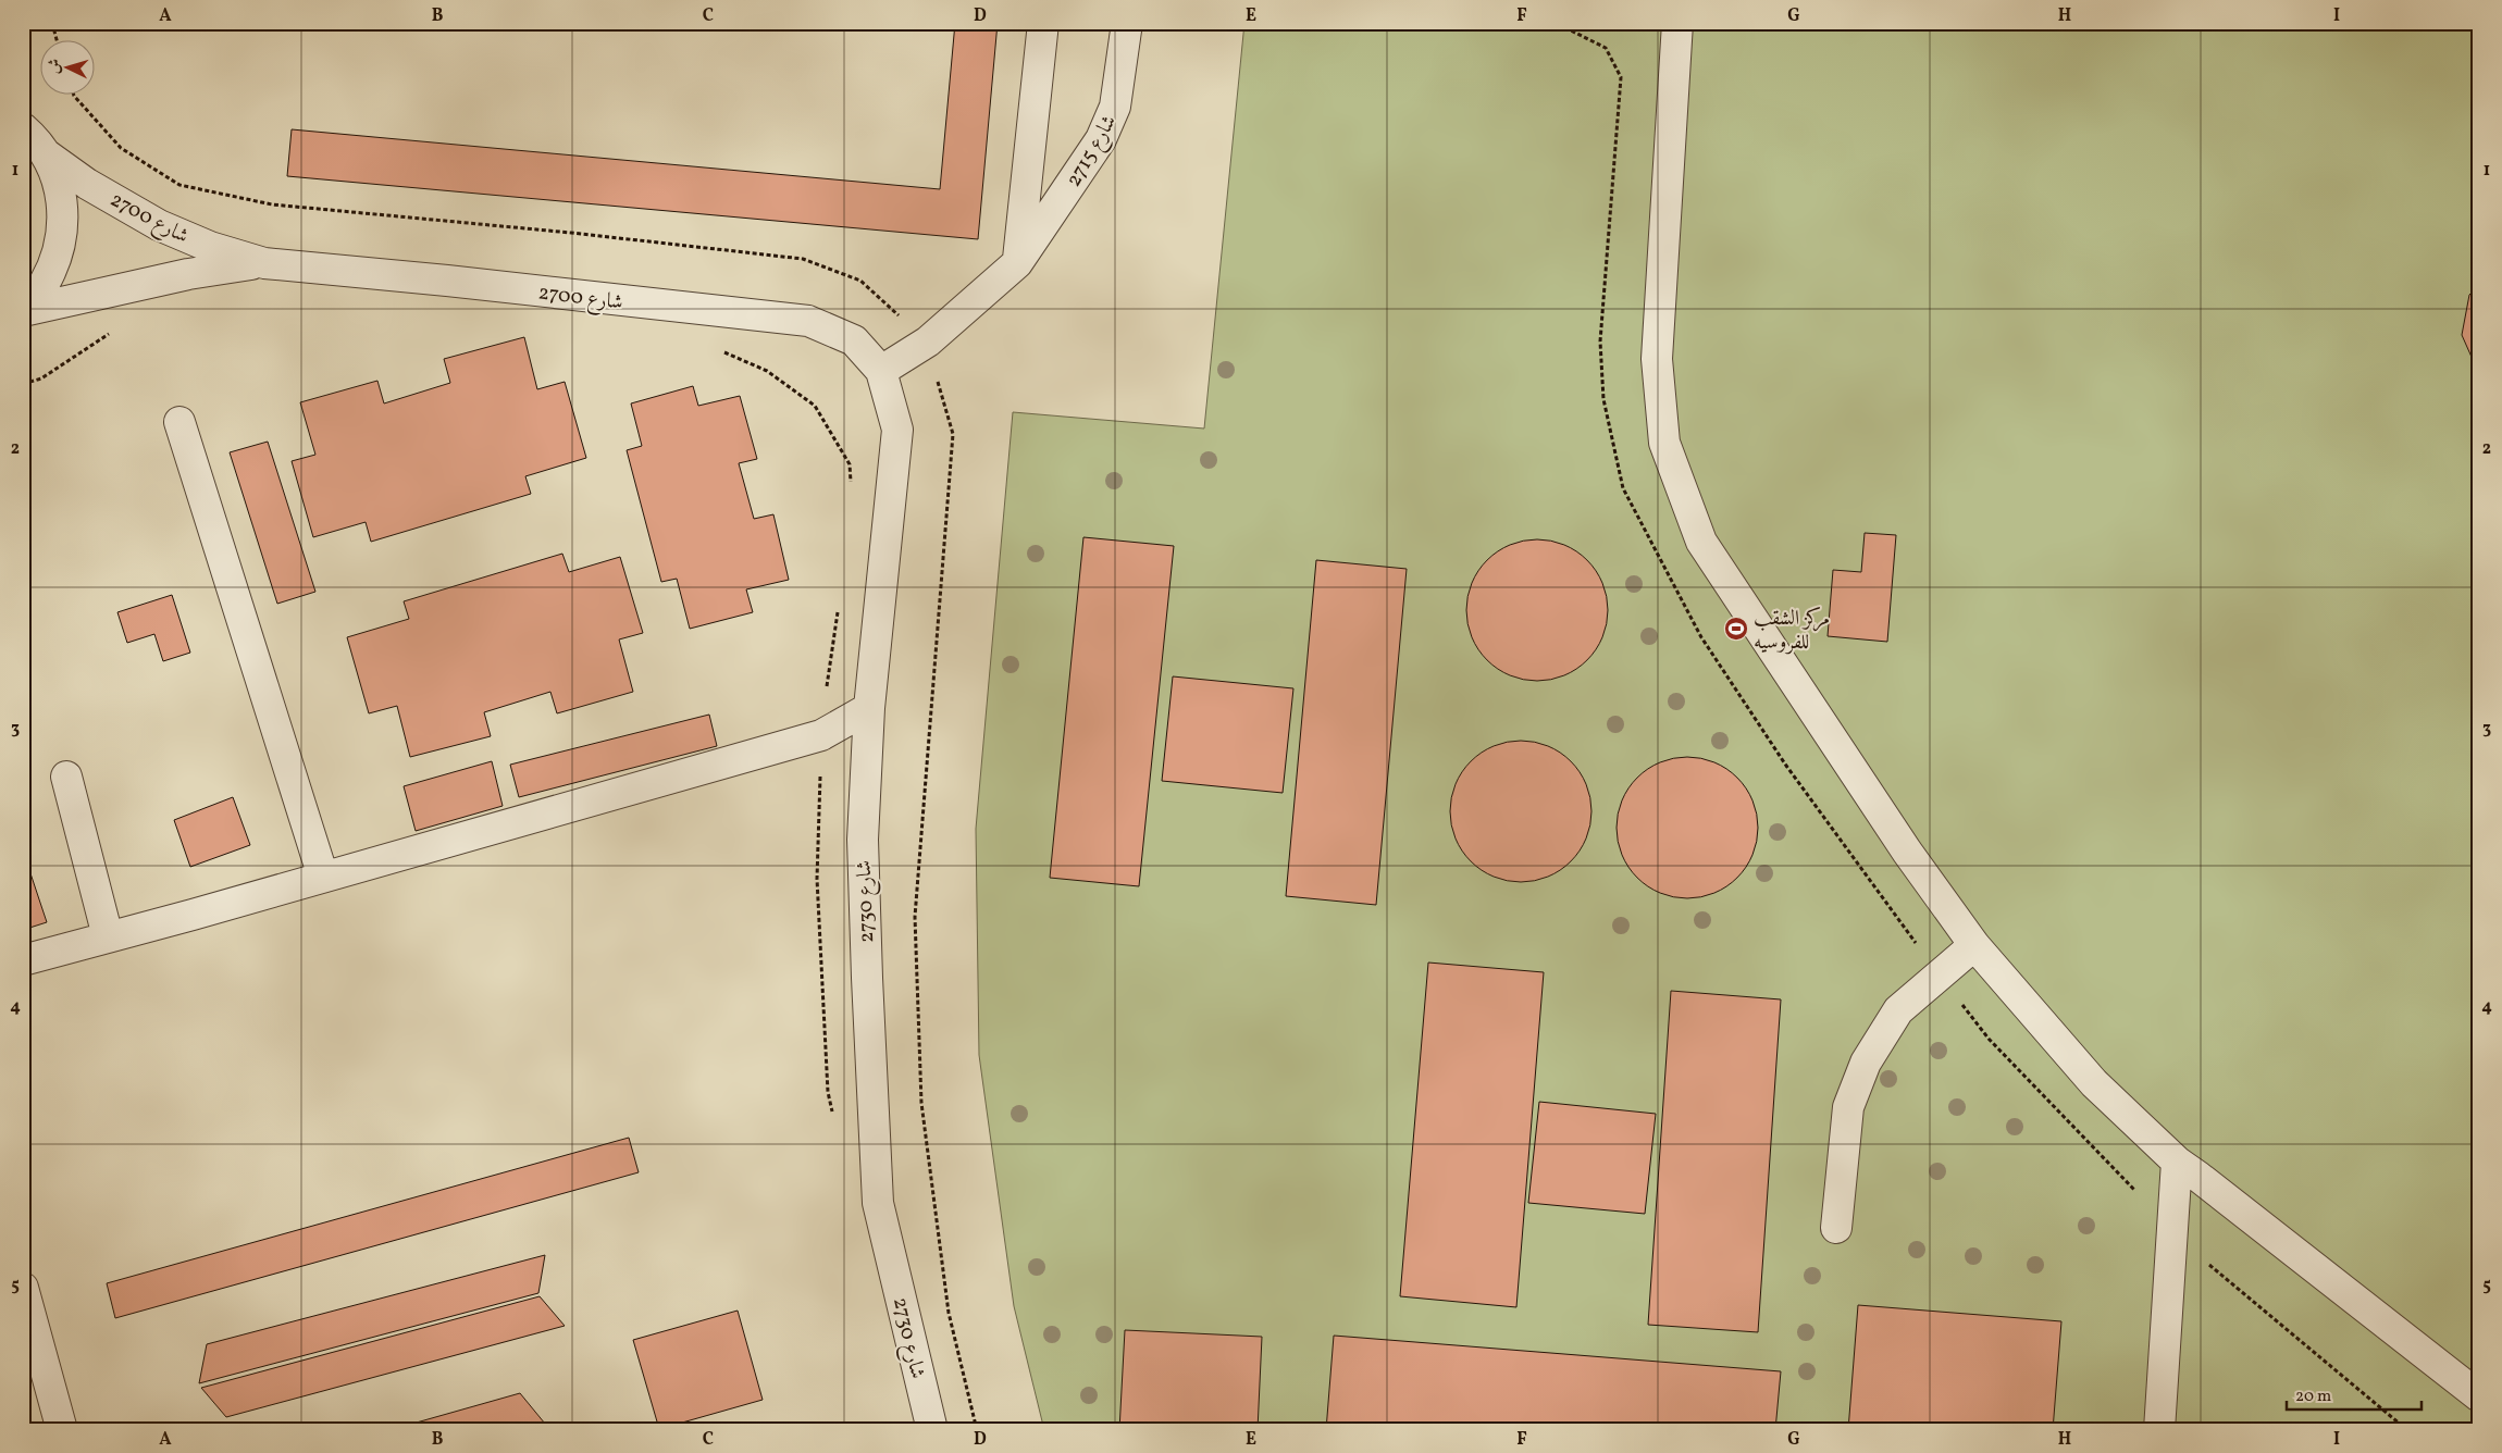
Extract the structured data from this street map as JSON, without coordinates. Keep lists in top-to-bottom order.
{
  "streets": {
    "street": ["شارع 2715", "شارع 2700", "شارع 2730"]
  },
  "crossings": [
    ["شارع 2715", "شارع 2700"],
    ["شارع 2715", "شارع 2730"],
    ["شارع 2700", "شارع 2730"]
  ],
  "places": {
    "sports": ["مركز الشقب للفروسيه"]
  },
  "scale_bar": "20 m",
  "north": "left",
  "grid": {
    "columns": [
      "A",
      "B",
      "C",
      "D",
      "E",
      "F",
      "G",
      "H",
      "I"
    ],
    "rows": [
      "1",
      "2",
      "3",
      "4",
      "5"
    ]
  }
}
